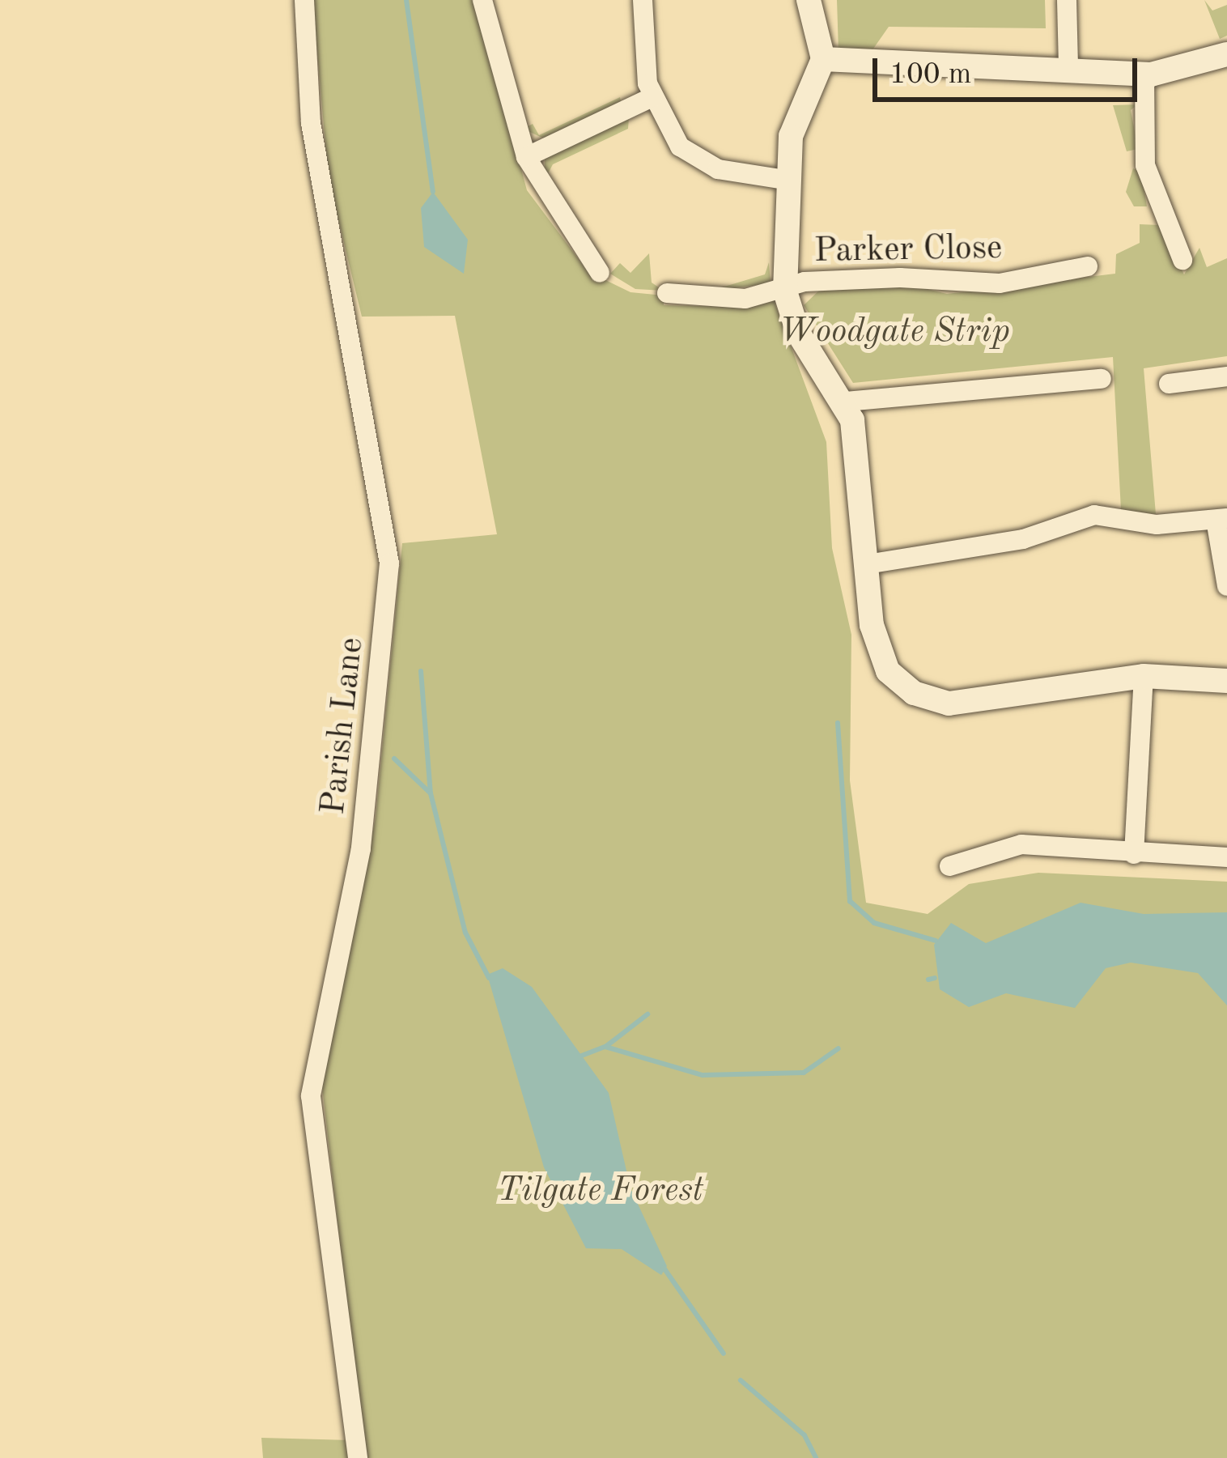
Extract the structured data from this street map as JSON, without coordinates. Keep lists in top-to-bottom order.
{
  "streets": {
    "street": ["Parker Close", "Parish Lane"]
  },
  "parks": ["Woodgate Strip", "Tilgate Forest"],
  "scale_bar": "100 m"
}
